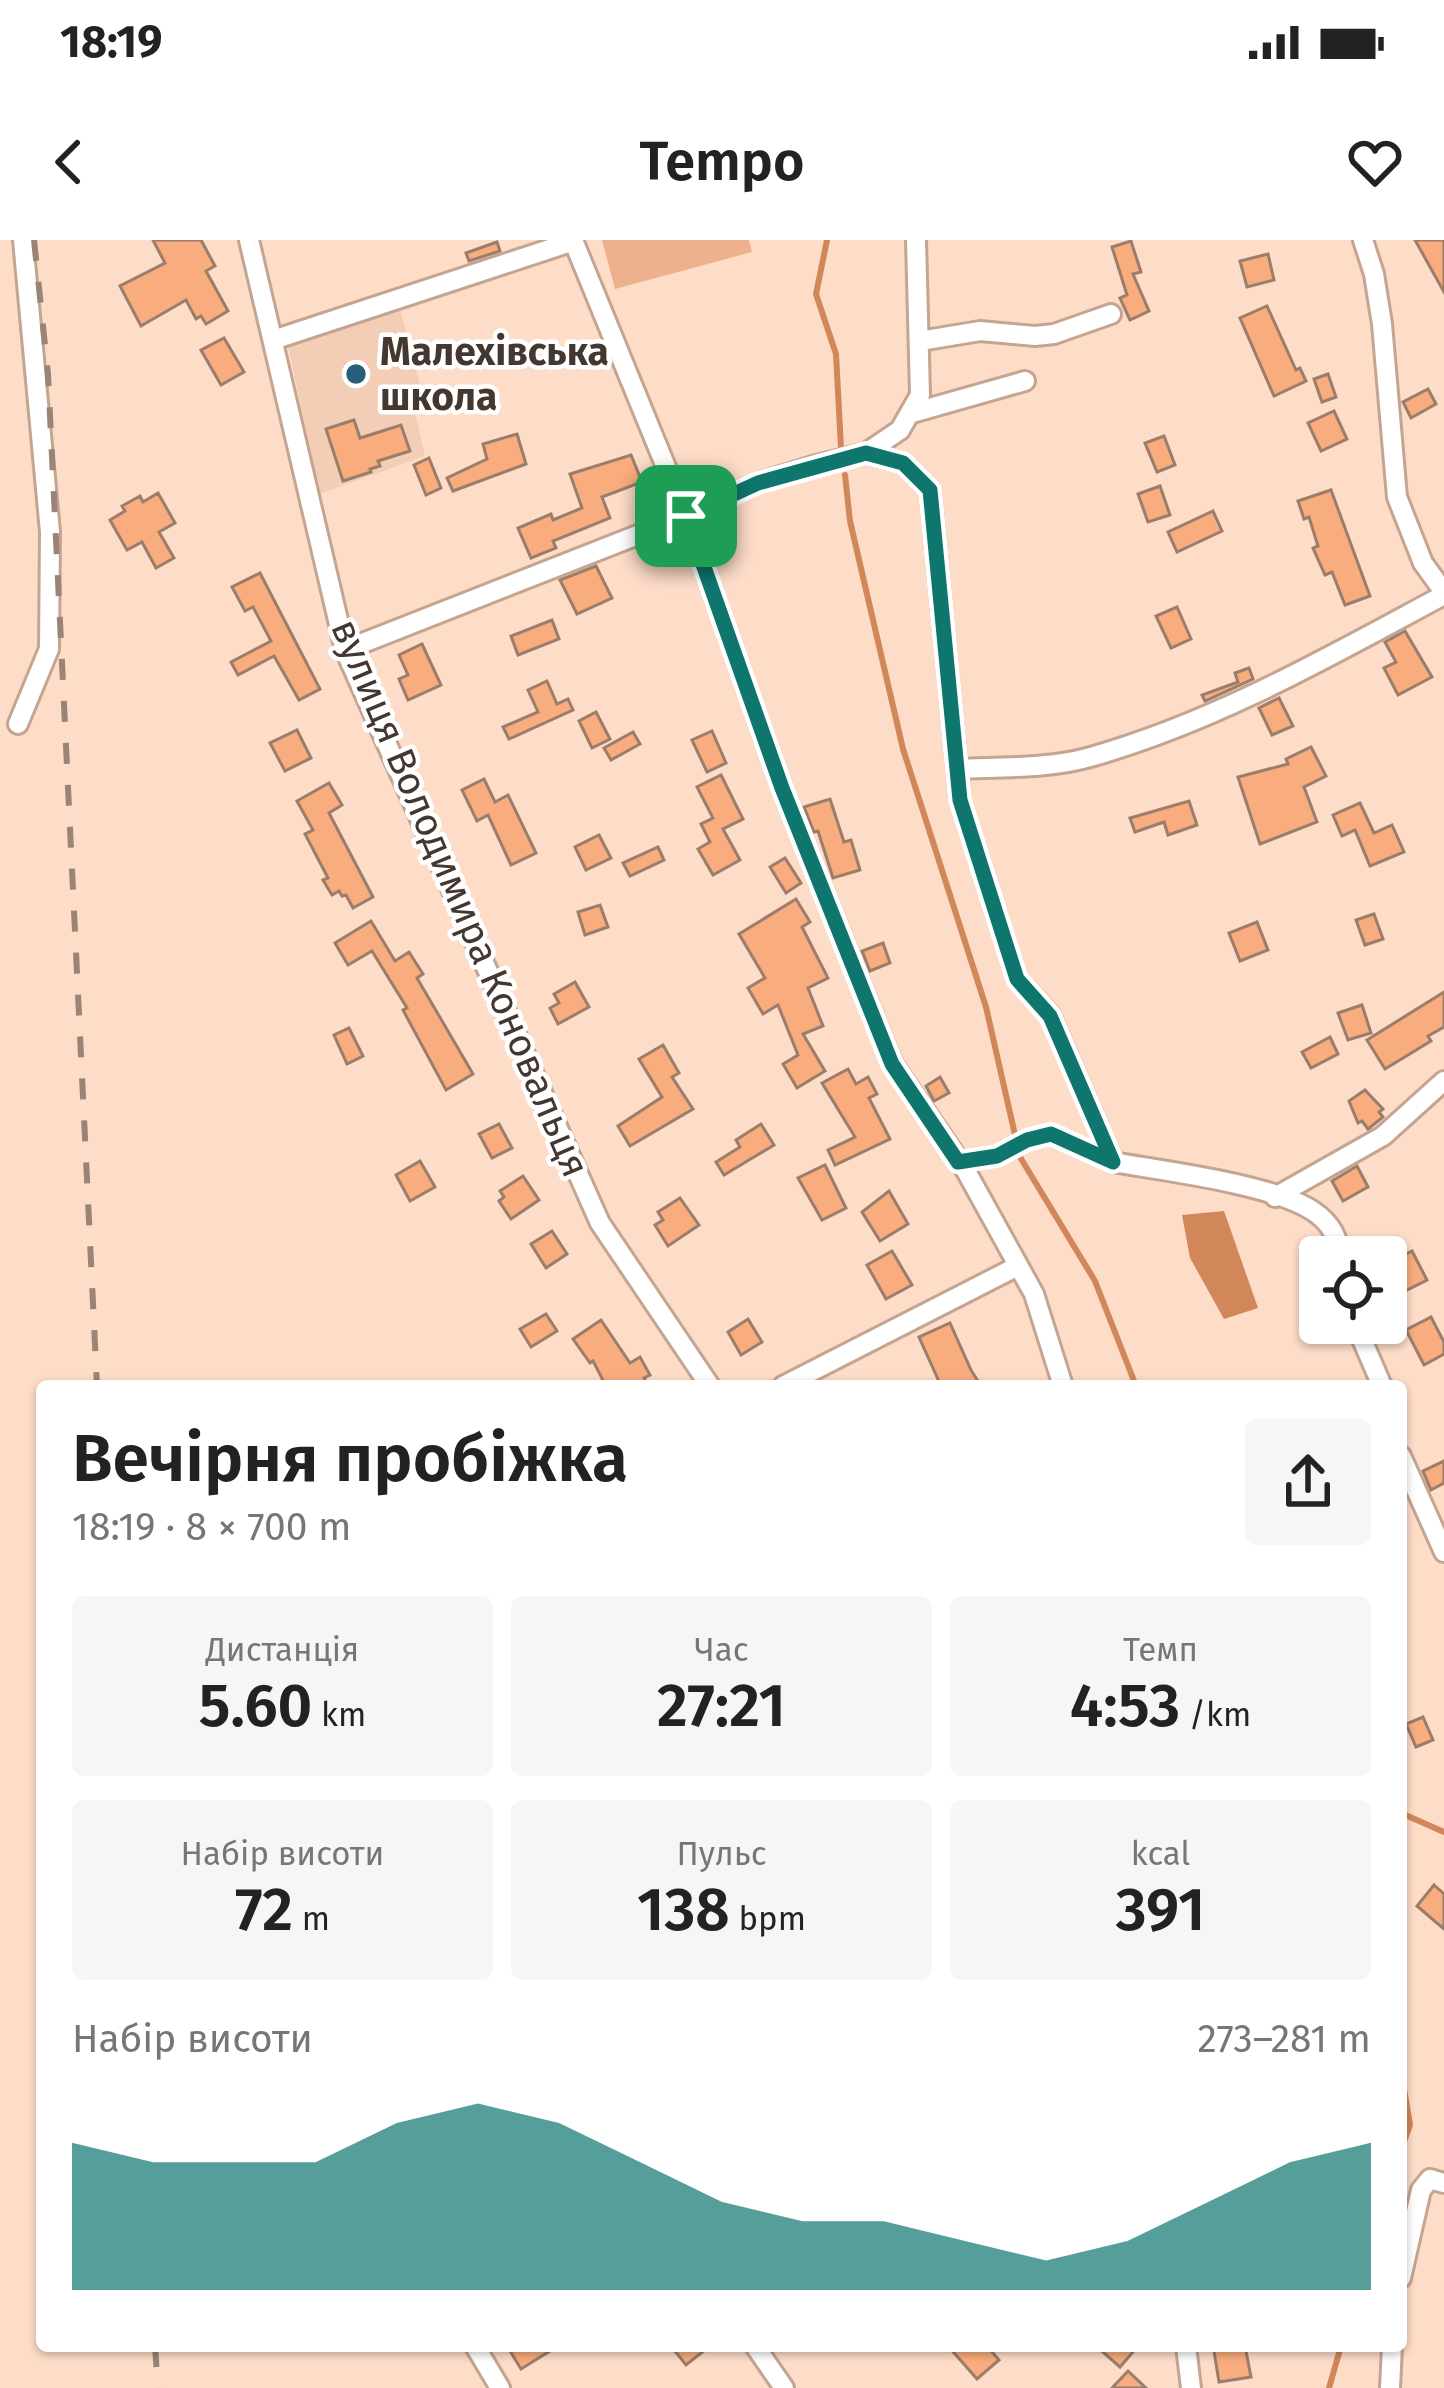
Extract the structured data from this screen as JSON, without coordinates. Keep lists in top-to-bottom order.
{
  "streets": {
    "street": ["вулиця Володимира Коновальця"]
  },
  "places": ["Малехівська школа"],
  "page": {
    "status": "18:19",
    "header": "Tempo",
    "heading": ["Вечірня пробіжка", "18:19 · 8 × 700 m"],
    "stats": [
      ["Дистанція", "5.60 km"],
      ["Час", "27:21"],
      ["Темп", "4:53 /km"],
      ["Набір висоти", "72 m"],
      ["Пульс", "138 bpm"],
      ["kcal", "391"]
    ],
    "chart": ["Набір висоти", "273–281 m"]
  }
}
